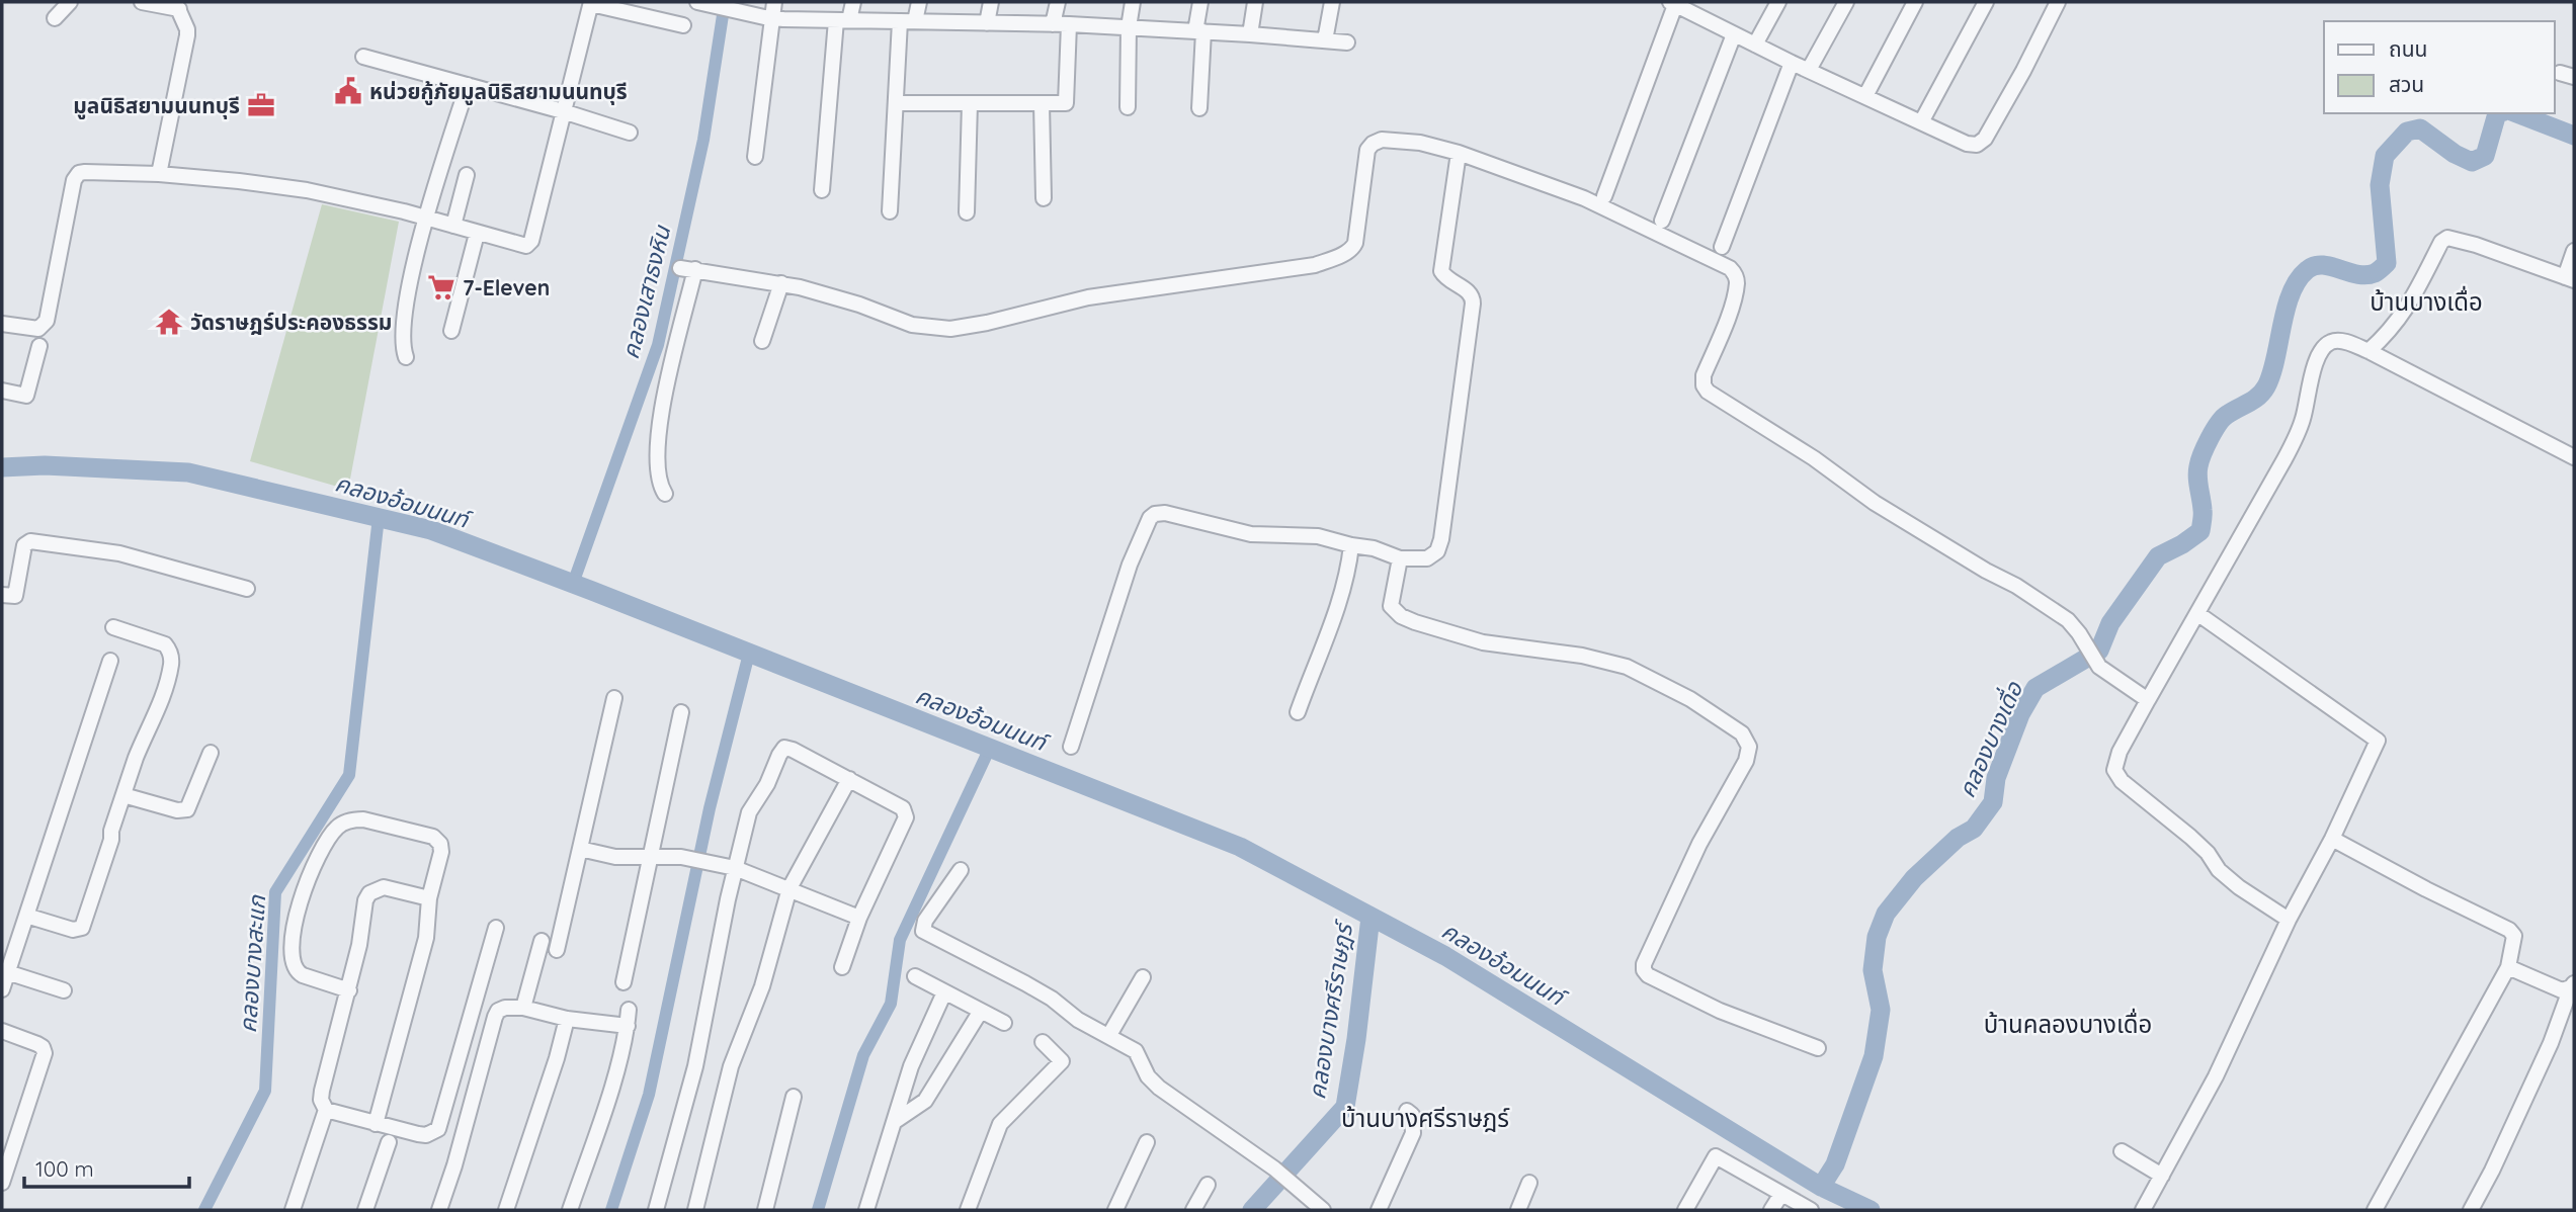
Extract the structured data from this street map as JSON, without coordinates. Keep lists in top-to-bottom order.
{
  "districts": ["บ้านบางเดื่อ", "บ้านคลองบางเดื่อ", "บ้านบางศรีราษฎร์"],
  "water": [
    "คลองเสาธงหิน",
    "คลองอ้อมนนท์",
    "คลองบางเดื่อ",
    "คลองบางสะแก",
    "คลองบางศรีราษฎร์"
  ],
  "places": {
    "public building": ["หน่วยกู้ภัยมูลนิธิสยามนนทบุรี"],
    "office": ["มูลนิธิสยามนนทบุรี"],
    "supermarket": ["7-Eleven"],
    "temple": ["วัดราษฎร์ประคองธรรม"]
  },
  "legend": ["ถนน", "สวน"],
  "scale_bar": "100 m"
}
